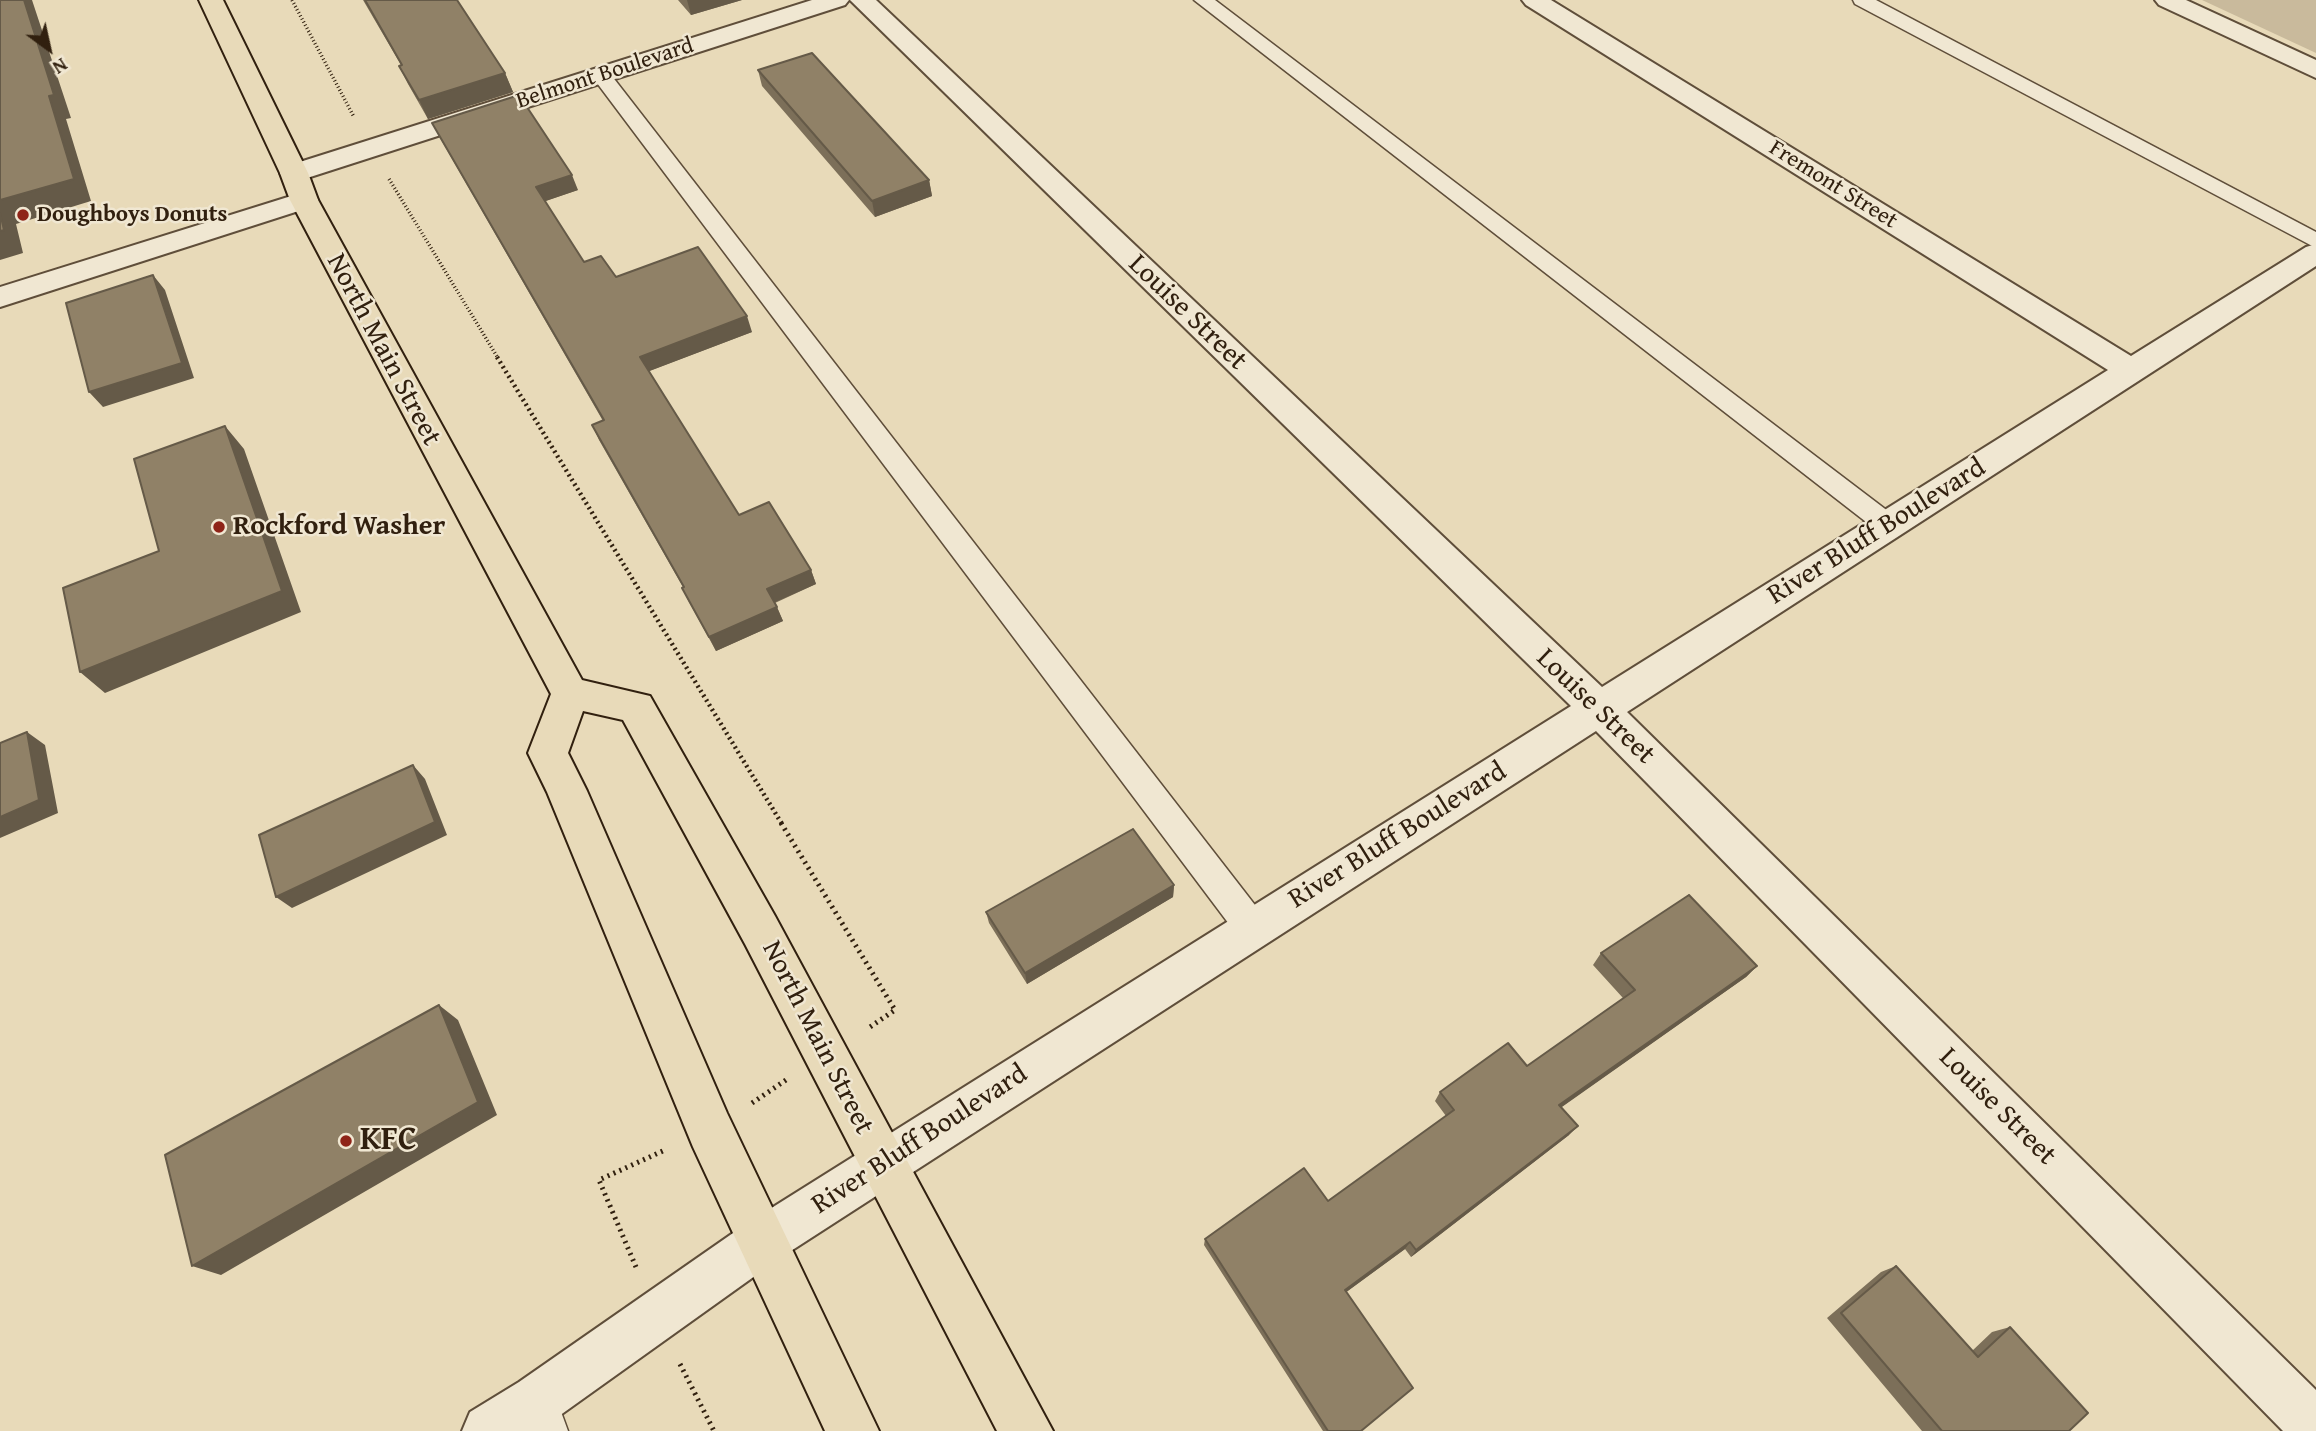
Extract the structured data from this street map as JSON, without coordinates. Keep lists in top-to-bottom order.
{
  "streets": {
    "main road": ["North Main Street"],
    "street": [
      "Belmont Boulevard",
      "Fremont Street",
      "Louise Street",
      "River Bluff Boulevard"
    ]
  },
  "crossings": [
    ["Belmont Boulevard", "North Main Street"],
    ["Fremont Street", "River Bluff Boulevard"],
    ["Louise Street", "River Bluff Boulevard"],
    ["North Main Street", "River Bluff Boulevard"]
  ],
  "places": ["Doughboys Donuts", "Rockford Washer", "KFC"],
  "north": "bottom right"
}
